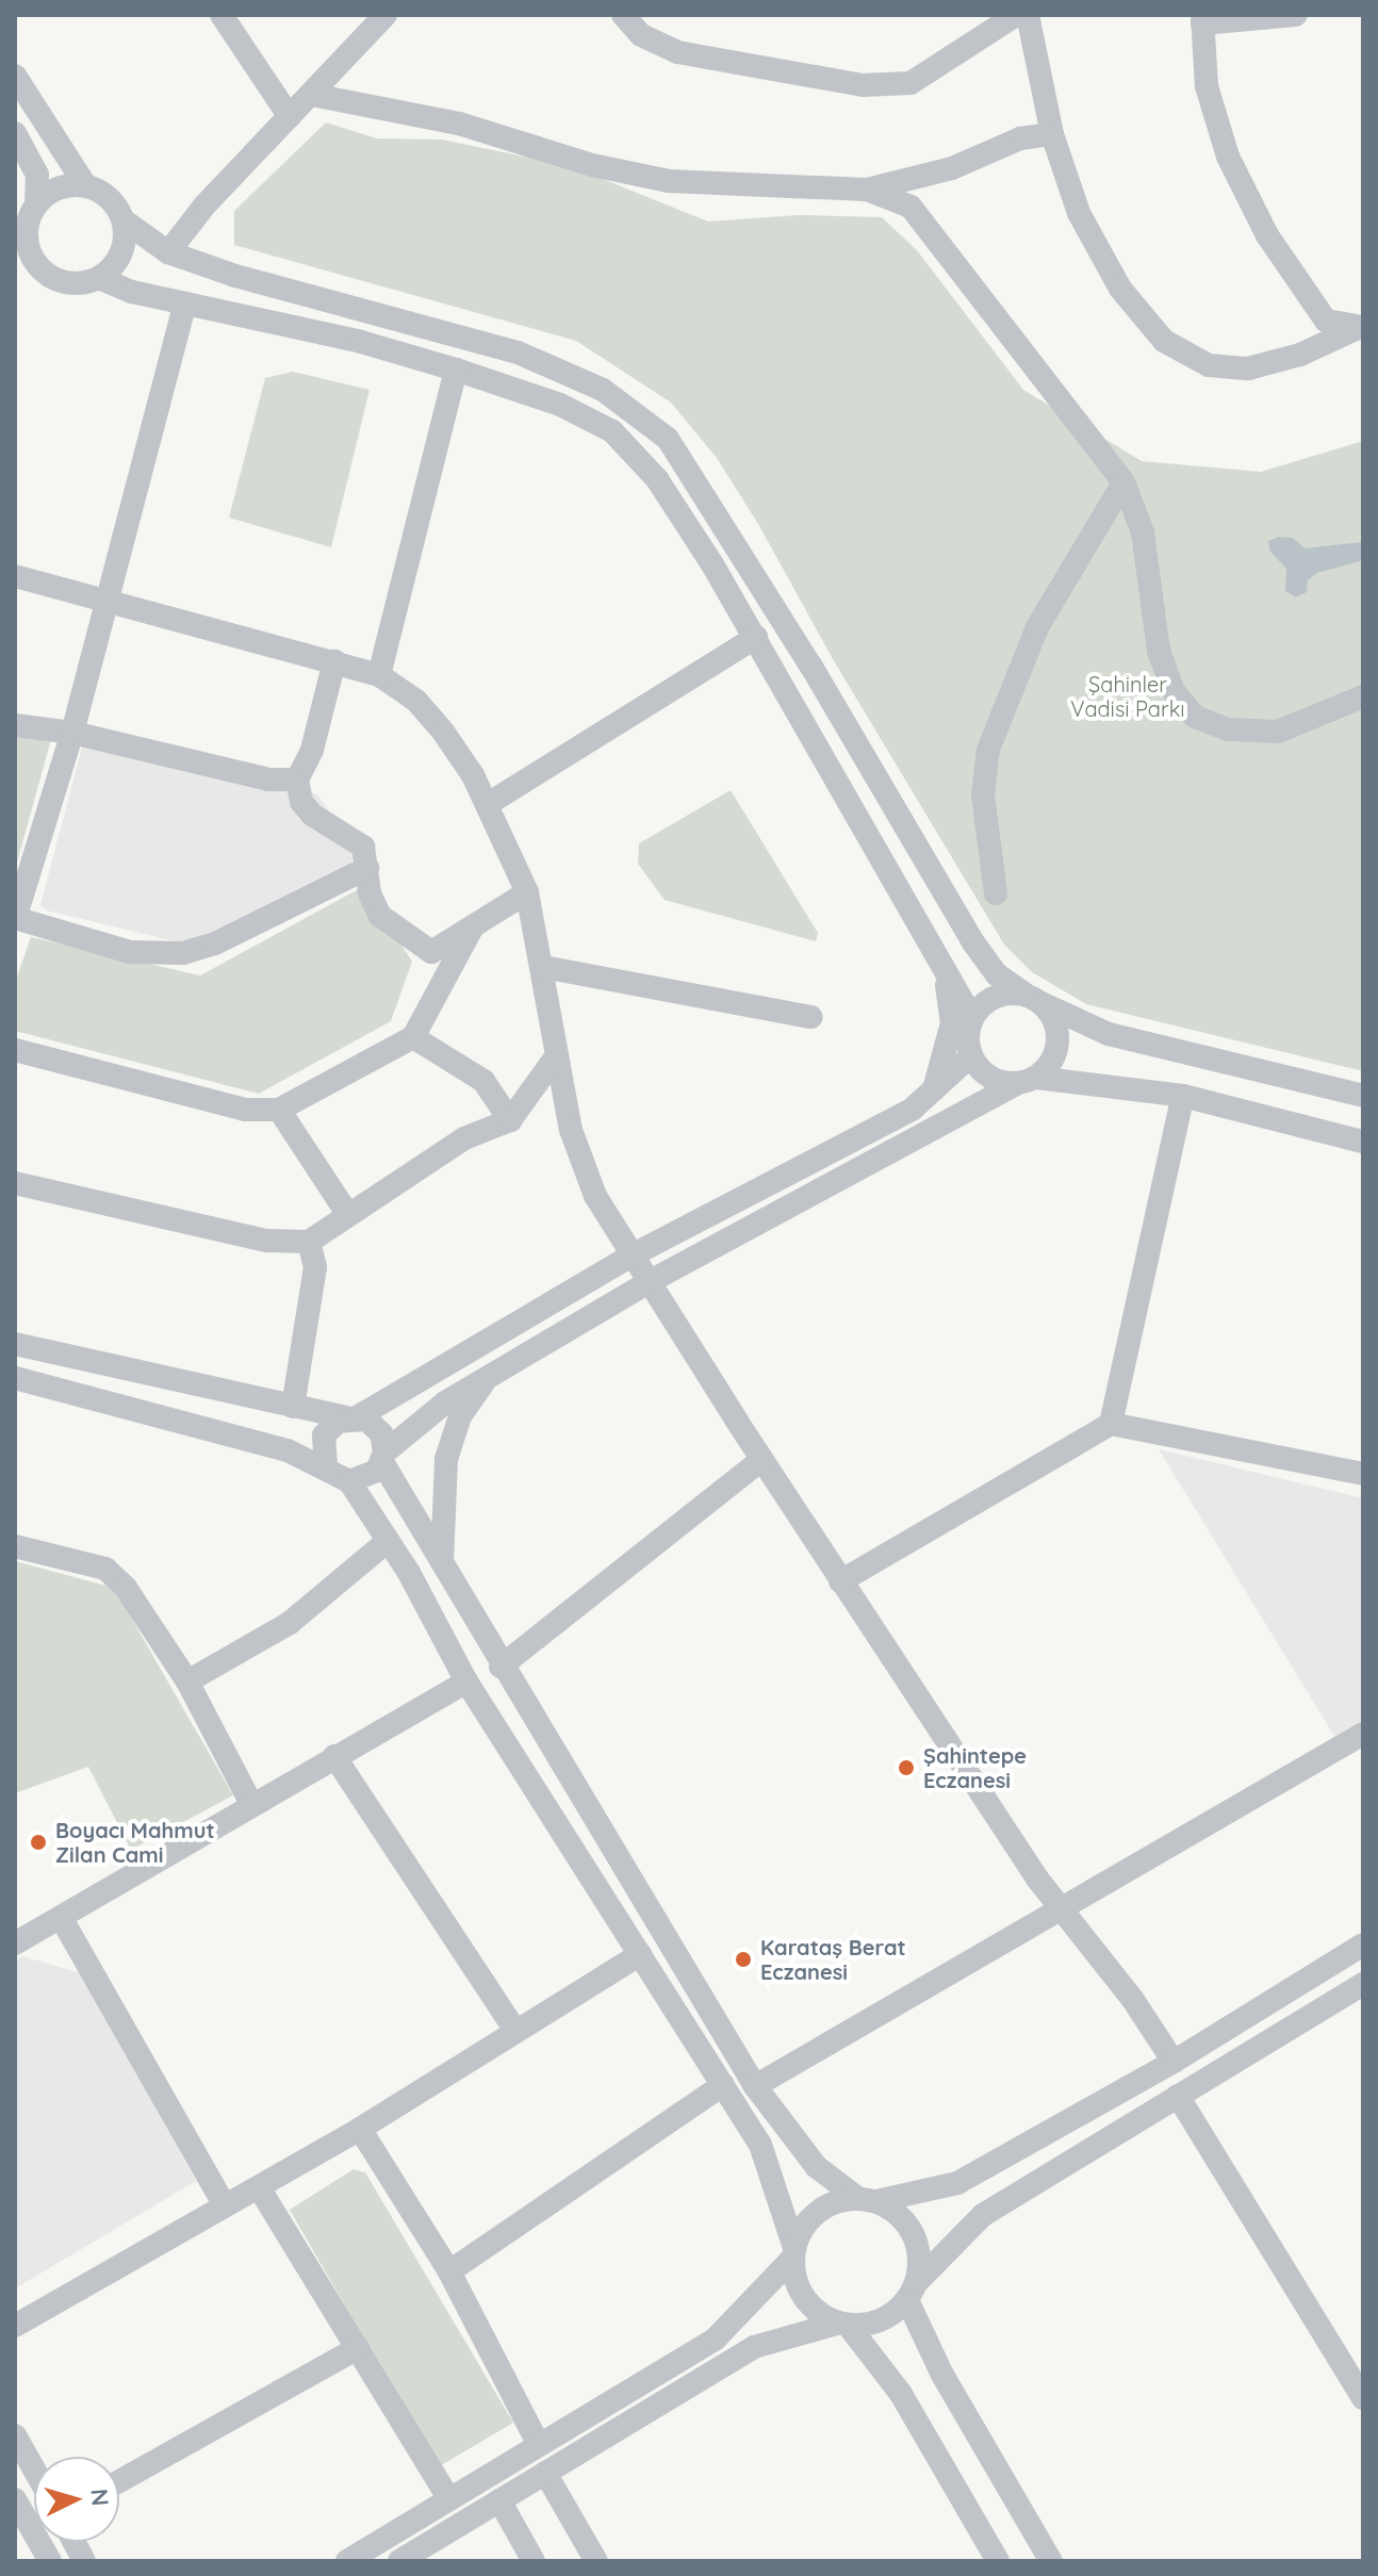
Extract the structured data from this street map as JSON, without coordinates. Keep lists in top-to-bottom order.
{
  "parks": ["Şahinler Vadisi Parkı"],
  "places": ["Şahintepe Eczanesi", "Boyacı Mahmut Zilan Cami", "Karataş Berat Eczanesi"],
  "north": "right"
}
